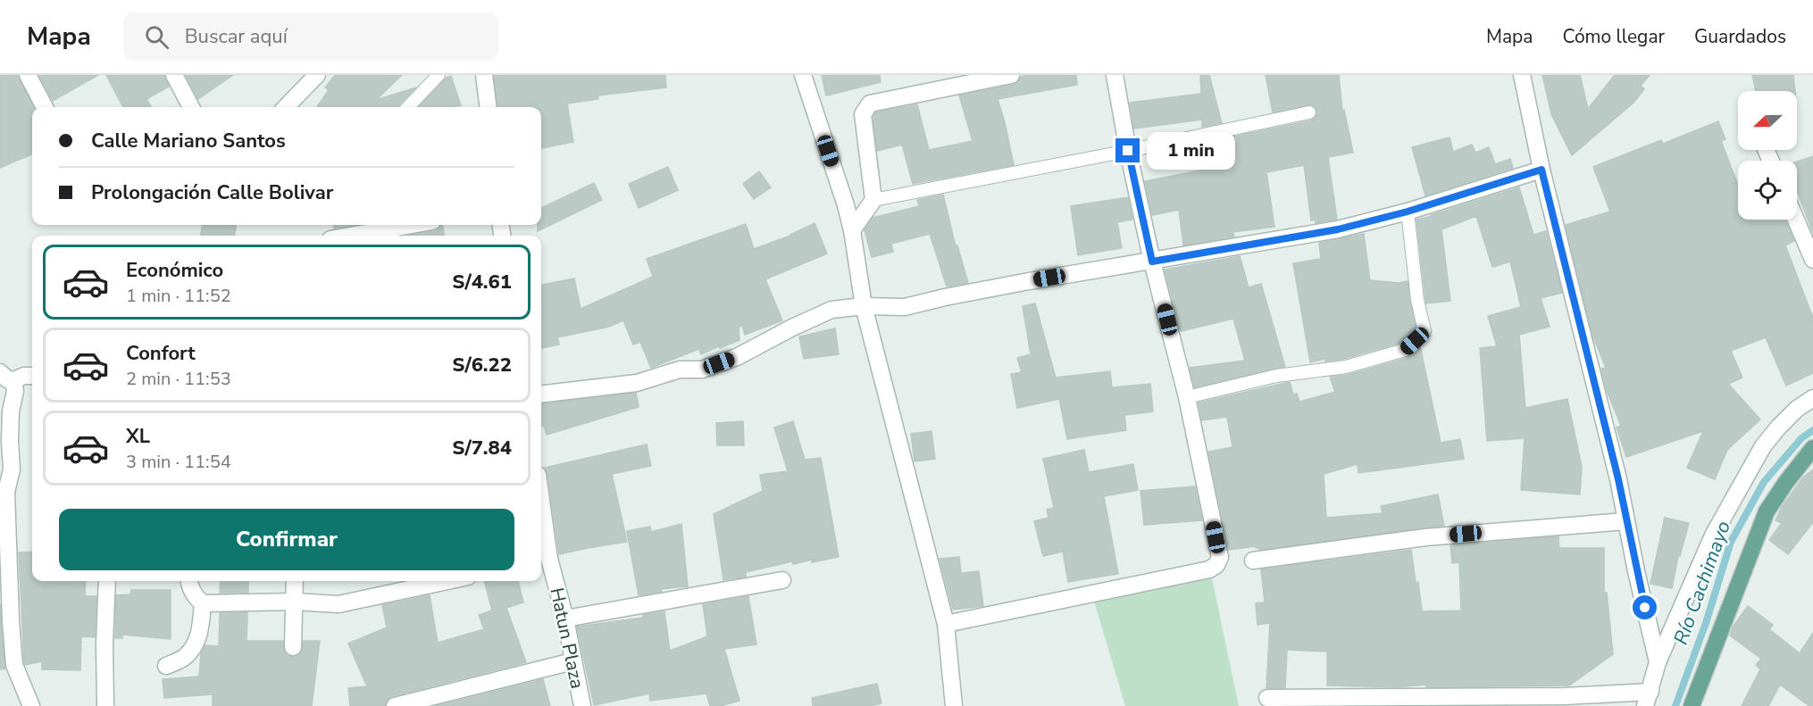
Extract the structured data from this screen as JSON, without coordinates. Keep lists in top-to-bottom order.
{
  "streets": {
    "street": ["Hatun Plaza"]
  },
  "water": ["Río Cachimayo"],
  "north": "left",
  "page": {
    "header": "Mapa",
    "search": "Buscar aquí",
    "nav": ["Mapa", "Cómo llegar", "Guardados"],
    "banner": ["Calle Mariano Santos", "Prolongación Calle Bolivar"],
    "bubble": "1 min",
    "list": [
      {
        "name": "Económico",
        "note": "1 min · 11:52",
        "value": "S/4.61"
      },
      {
        "name": "Confort",
        "note": "2 min · 11:53",
        "value": "S/6.22"
      },
      {
        "name": "XL",
        "note": "3 min · 11:54",
        "value": "S/7.84"
      }
    ],
    "buttons": "Confirmar"
  }
}
